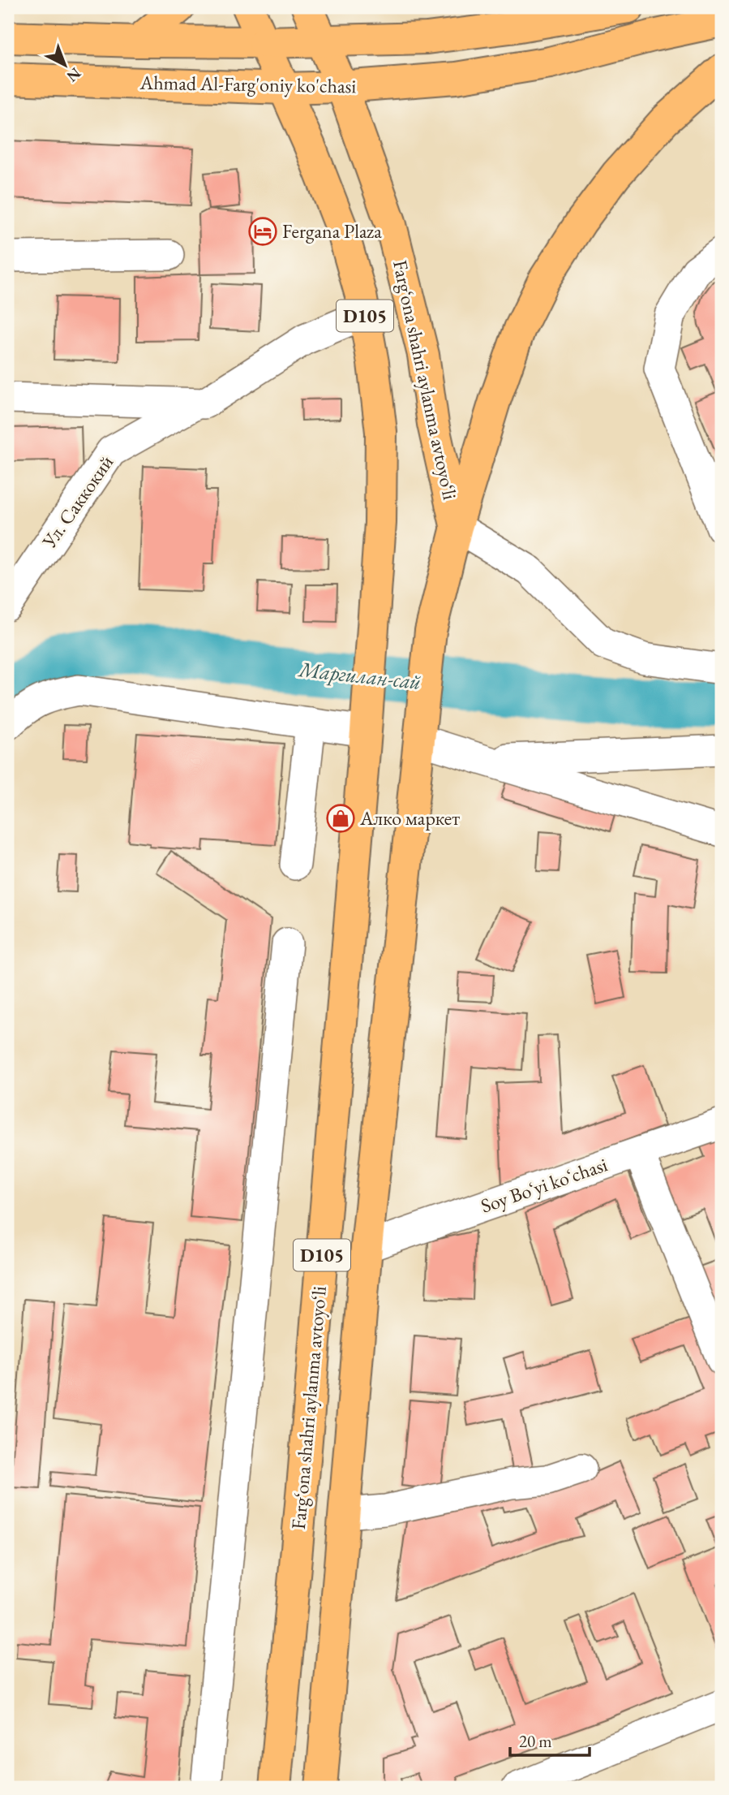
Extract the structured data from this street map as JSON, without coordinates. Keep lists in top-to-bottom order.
{
  "streets": {
    "main road": ["Ahmad Al-Farg'oniy ko'chasi", "D105", "Farg‘ona shahri aylanma avtoyo‘li"],
    "street": ["Ул. Саккокий", "Soy Boʻyi koʻchasi"]
  },
  "crossings": [
    ["Ahmad Al-Farg'oniy ko'chasi", "D105"],
    ["Ahmad Al-Farg'oniy ko'chasi", "Farg‘ona shahri aylanma avtoyo‘li"],
    ["D105", "Farg‘ona shahri aylanma avtoyo‘li"],
    ["D105", "Ул. Саккокий"],
    ["D105", "Soy Boʻyi koʻchasi"]
  ],
  "water": ["Маргилан-сай"],
  "places": {
    "hotel": ["Fergana Plaza"],
    "shop": ["Алко маркет"]
  },
  "scale_bar": "20 m",
  "north": "bottom right"
}
